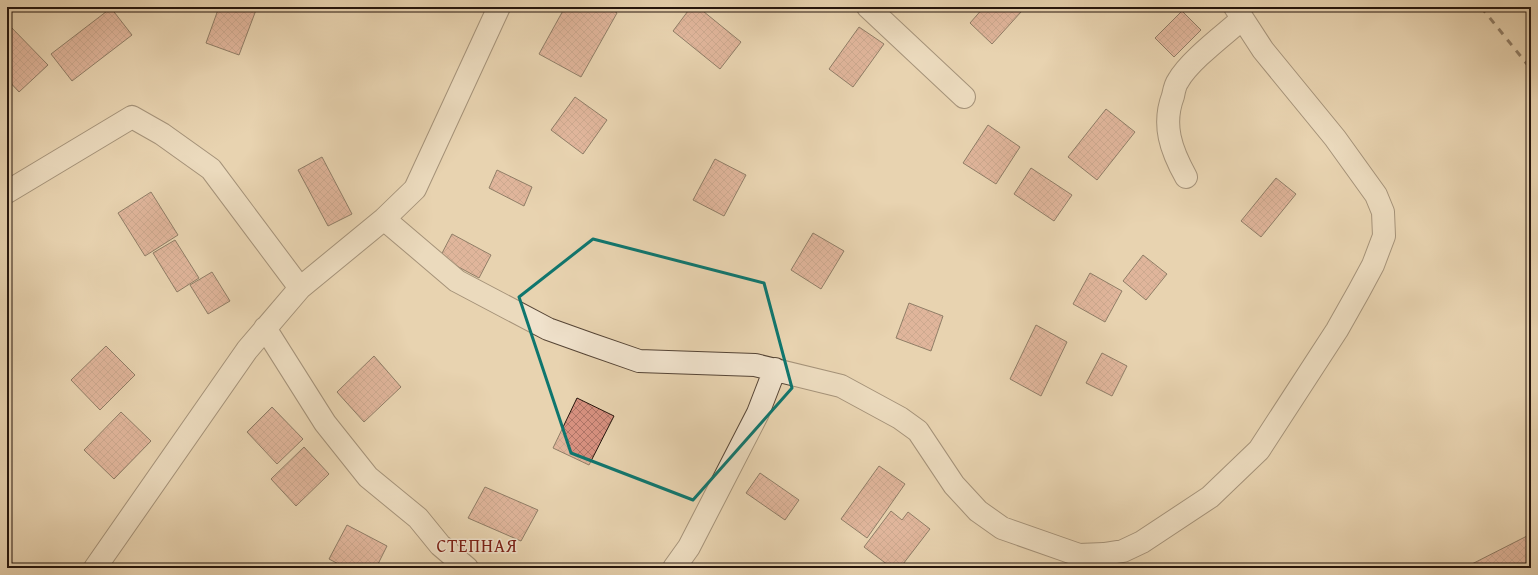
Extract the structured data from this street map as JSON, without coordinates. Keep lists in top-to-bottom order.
{
  "districts": ["СТЕПНАЯ"]
}
